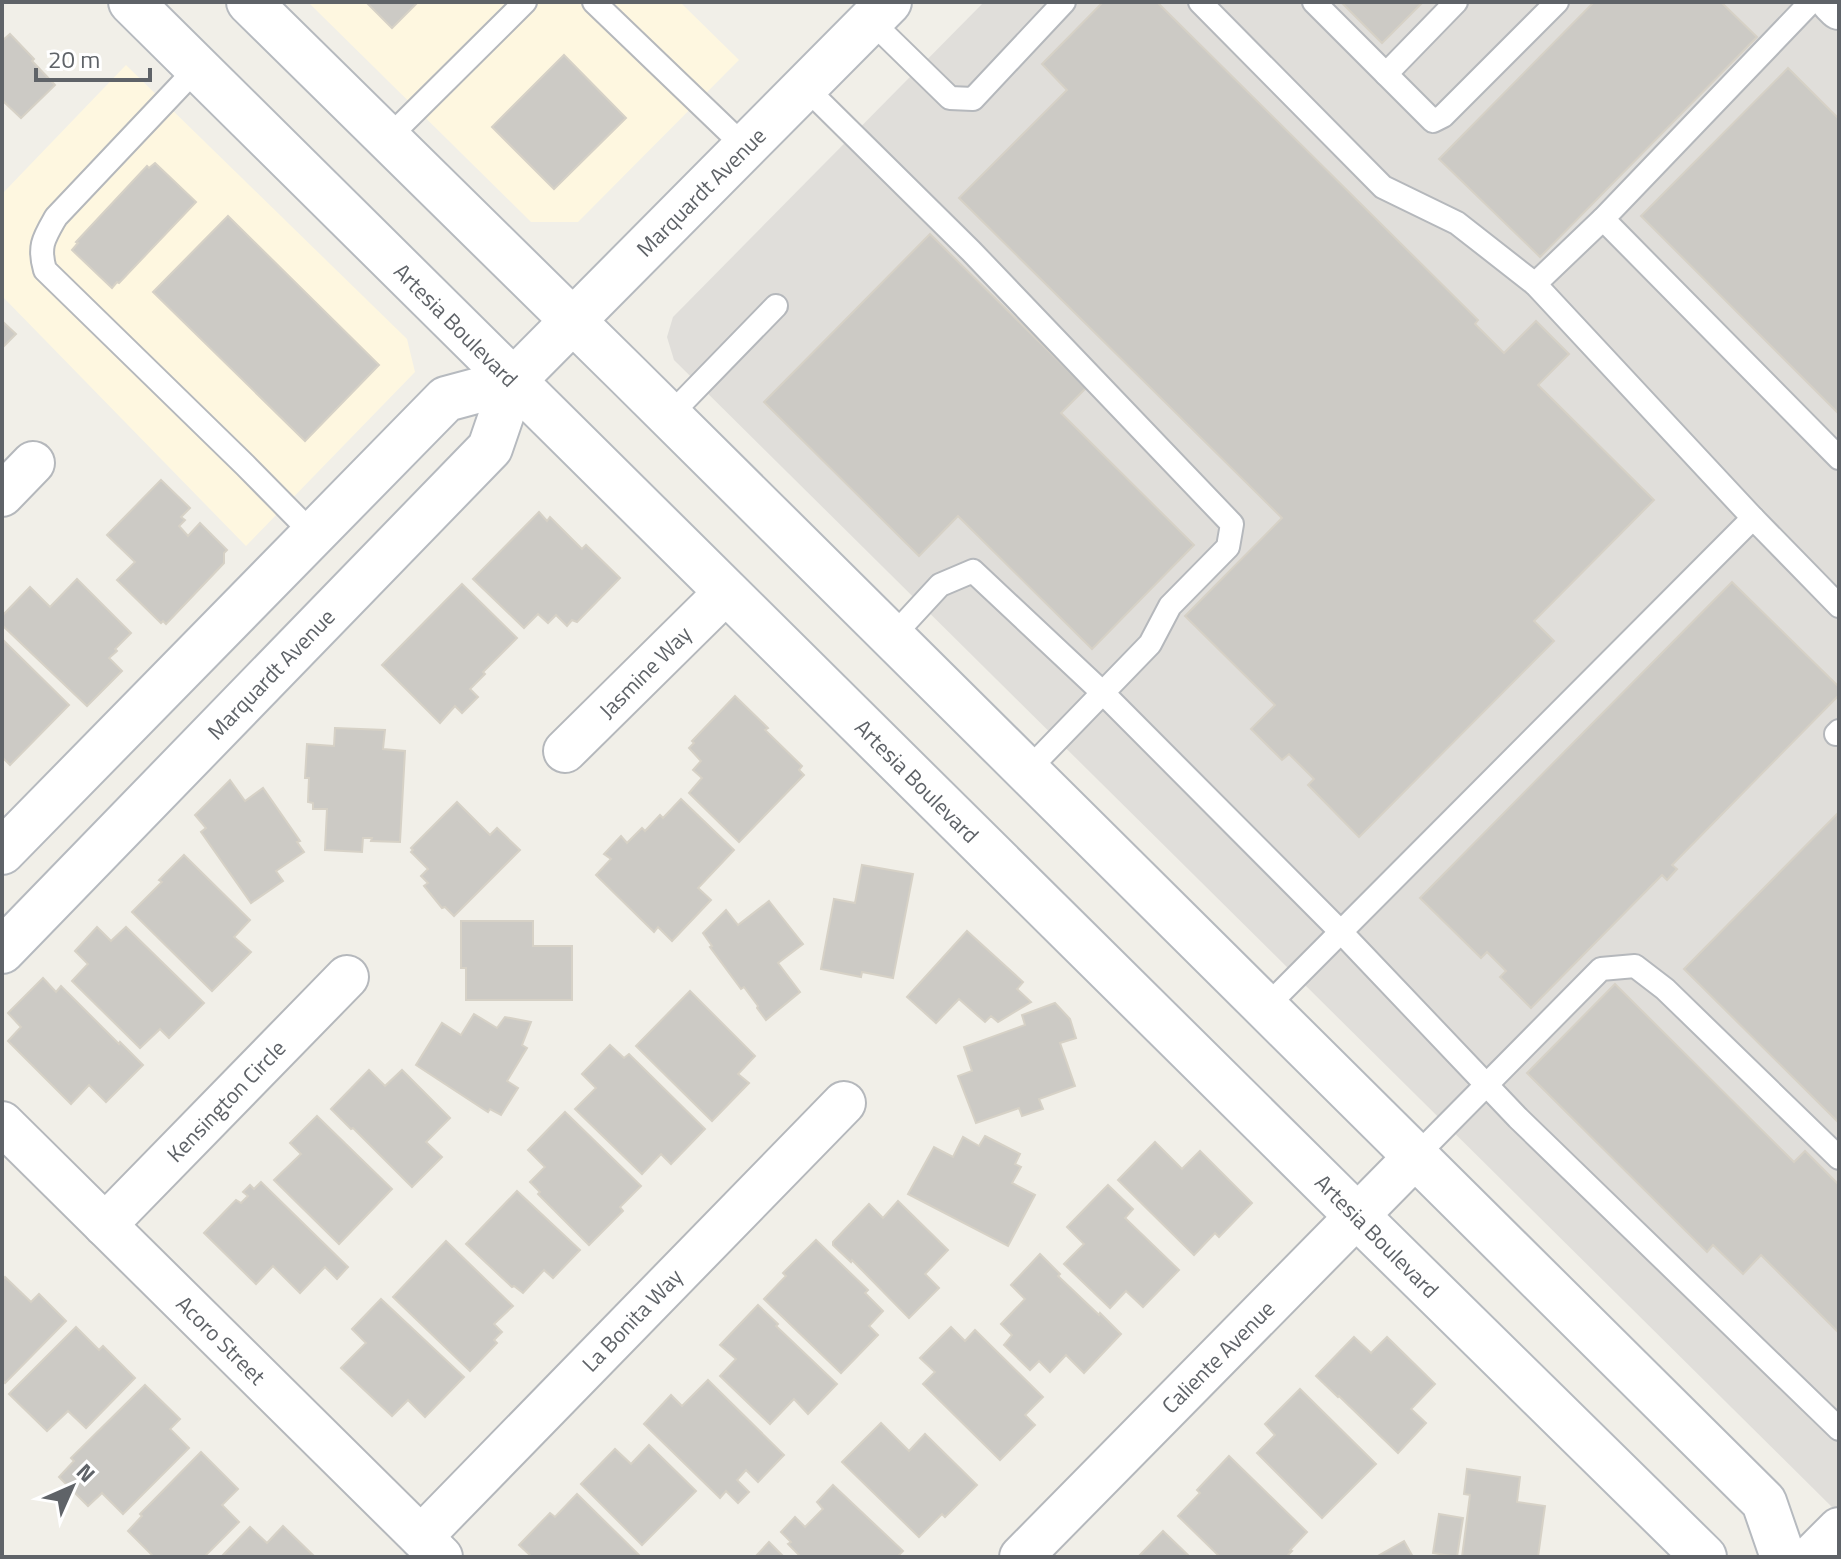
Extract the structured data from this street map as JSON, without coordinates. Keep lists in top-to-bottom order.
{
  "streets": {
    "main road": ["Marquardt Avenue", "Artesia Boulevard"],
    "street": [
      "Jasmine Way",
      "Kensington Circle",
      "La Bonita Way",
      "Acoro Street",
      "Caliente Avenue"
    ]
  },
  "crossings": [
    ["Marquardt Avenue", "Artesia Boulevard"],
    ["Artesia Boulevard", "Jasmine Way"],
    ["Artesia Boulevard", "Caliente Avenue"],
    ["Kensington Circle", "Acoro Street"],
    ["La Bonita Way", "Acoro Street"]
  ],
  "scale_bar": "20 m",
  "north": "top right"
}
